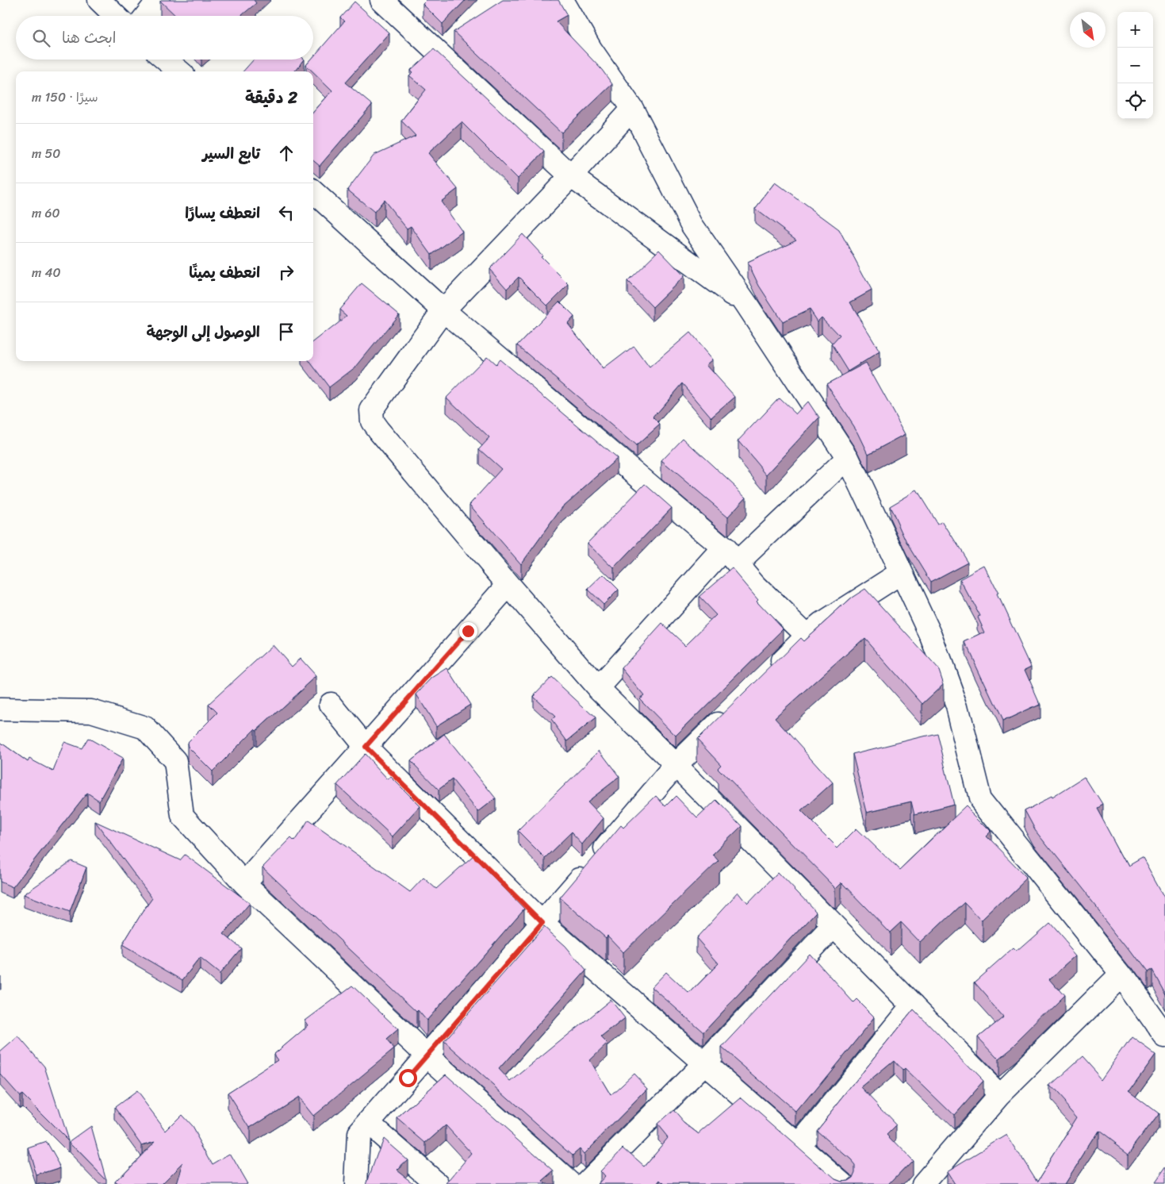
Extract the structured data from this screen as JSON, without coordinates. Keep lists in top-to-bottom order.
{
  "north": "bottom right",
  "page": {
    "map_buttons": ["+", "−"],
    "search": "ابحث هنا",
    "heading": ["2 دقيقة", "سيرًا · 150 m"],
    "list": [
      ["تابع السير", "50 m"],
      ["انعطف يسارًا", "60 m"],
      ["انعطف يمينًا", "40 m"],
      "الوصول إلى الوجهة"
    ]
  }
}
